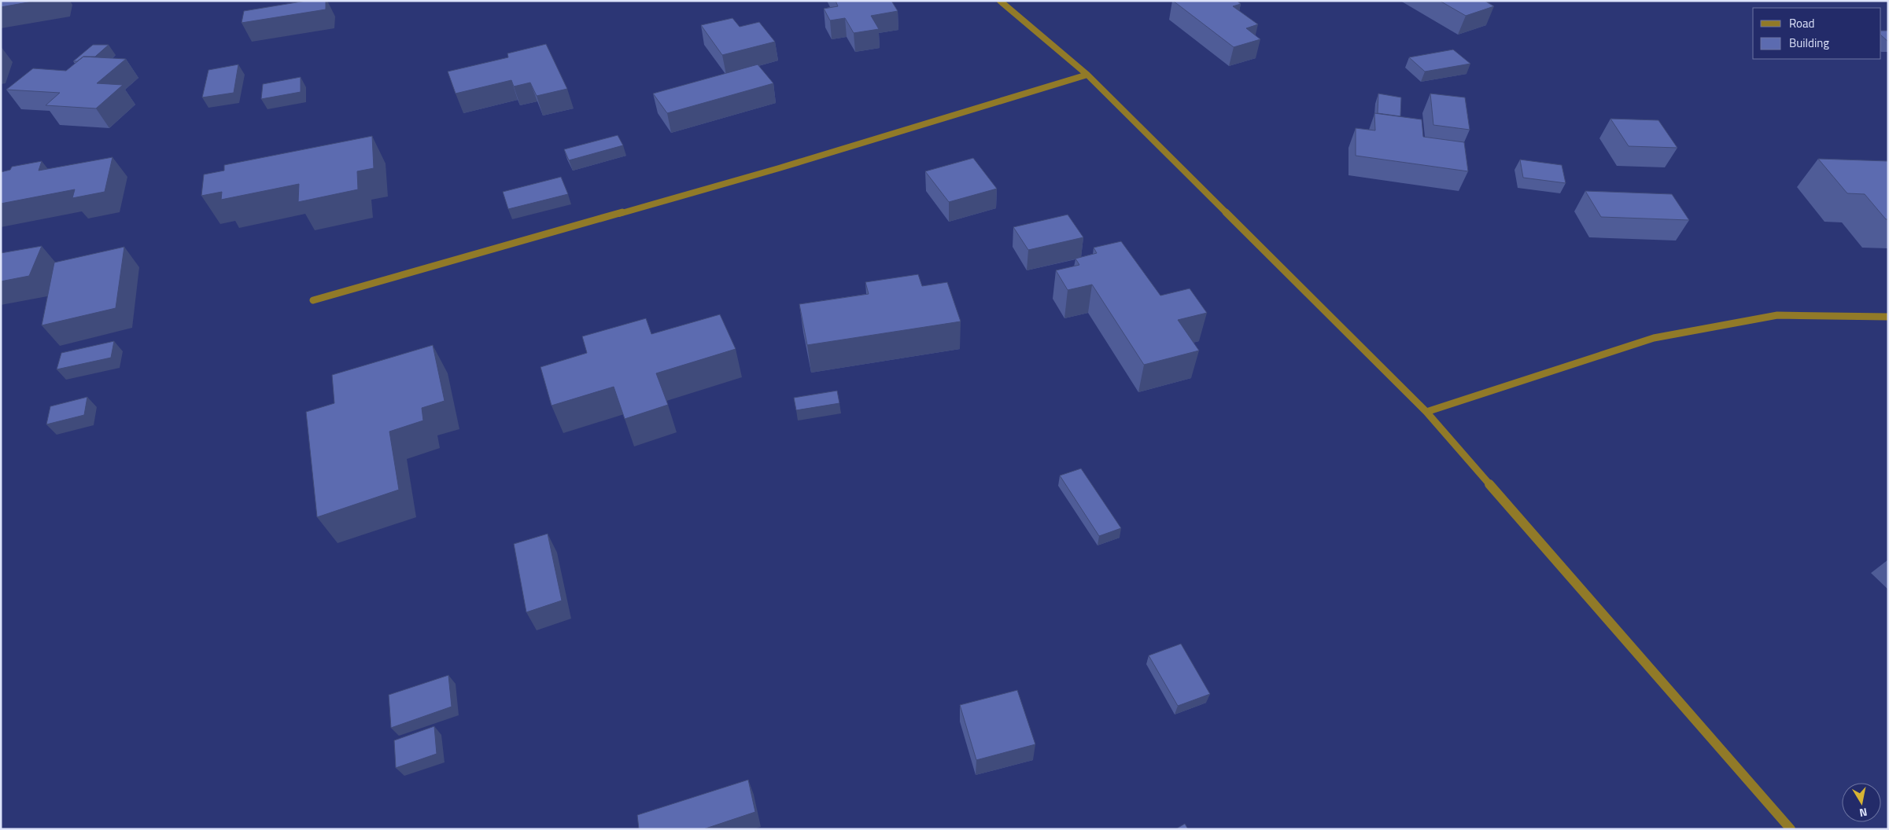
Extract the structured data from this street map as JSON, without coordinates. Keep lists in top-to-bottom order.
{
  "legend": ["Road", "Building"],
  "north": "bottom"
}
